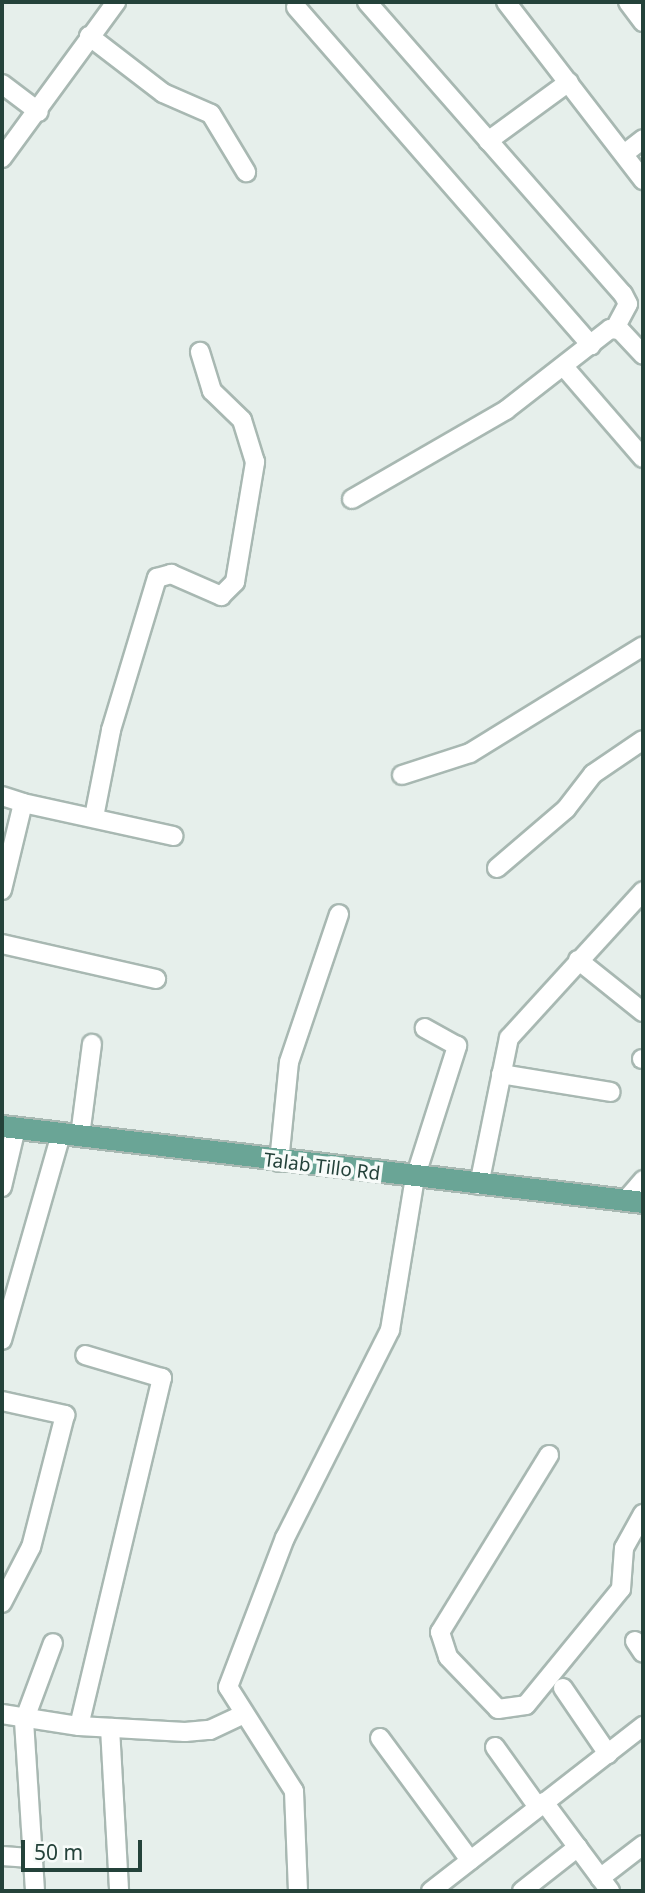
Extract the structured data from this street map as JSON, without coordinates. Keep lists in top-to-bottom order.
{
  "streets": {
    "main road": ["Talab Tillo Rd"]
  },
  "scale_bar": "50 m"
}
